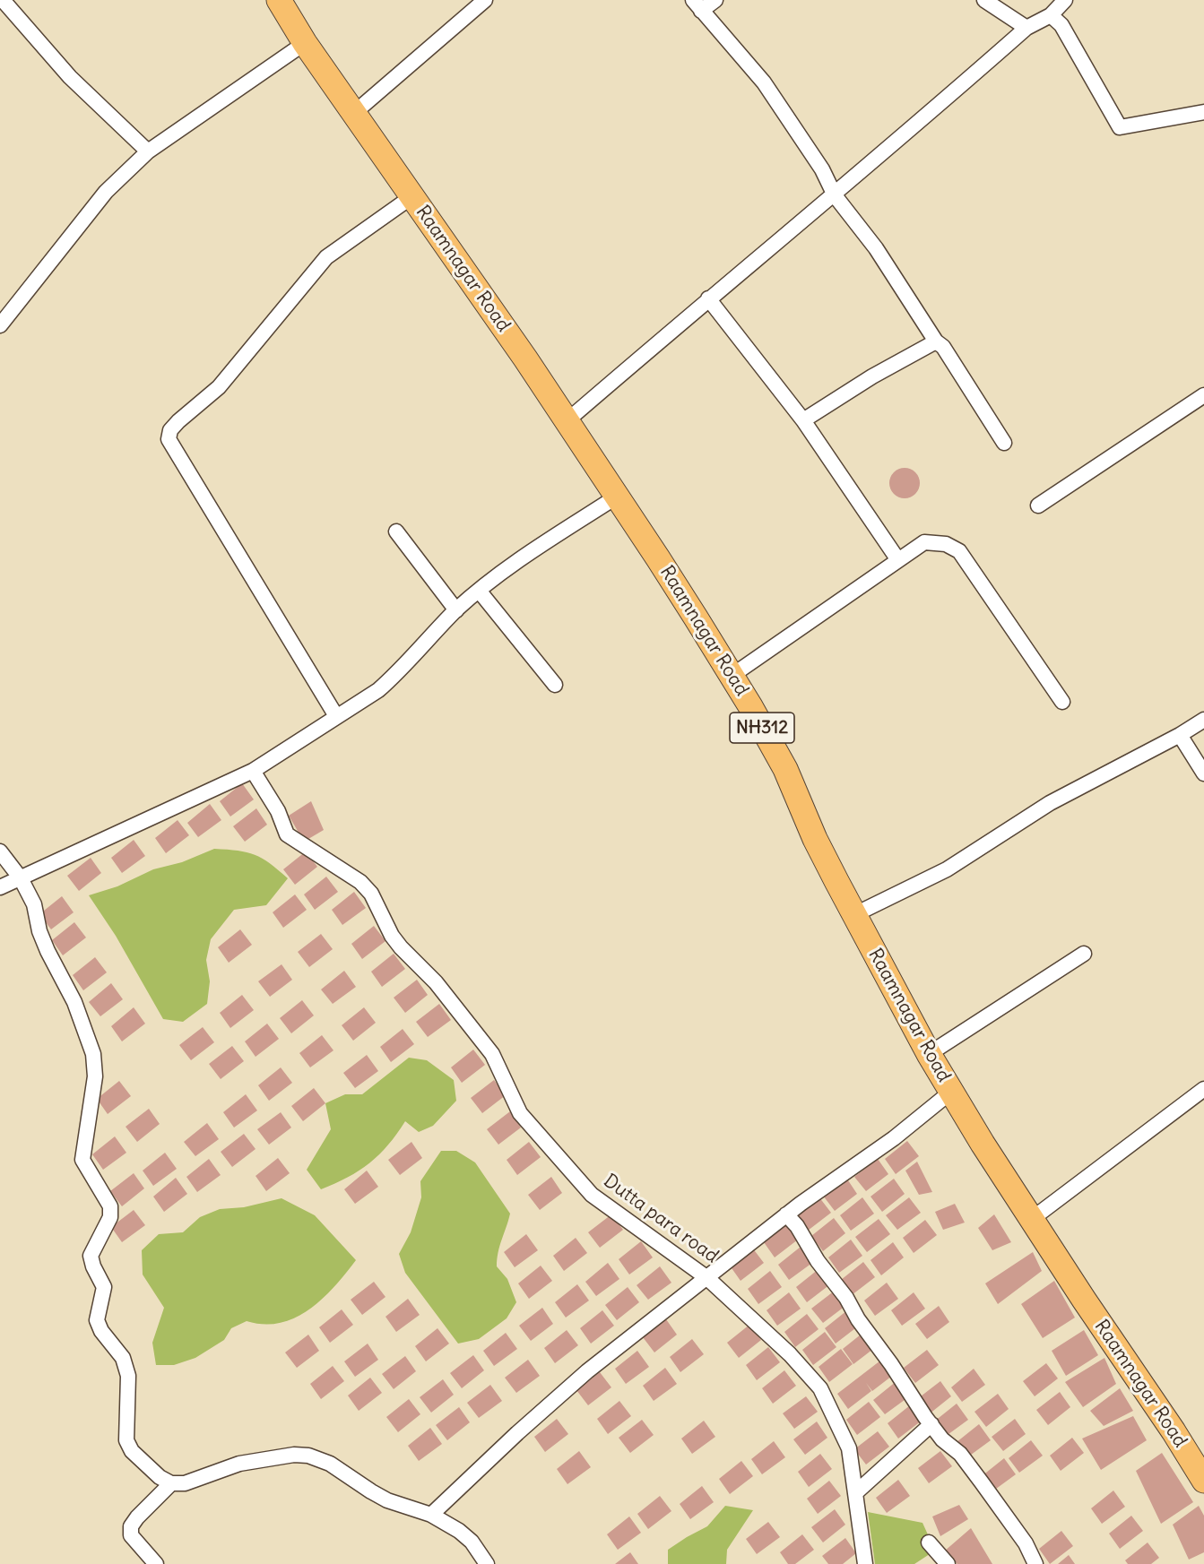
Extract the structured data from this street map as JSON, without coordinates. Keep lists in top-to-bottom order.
{
  "streets": {
    "highway": ["Raamnagar Road", "NH312"],
    "street": ["Dutta para road"]
  }
}
